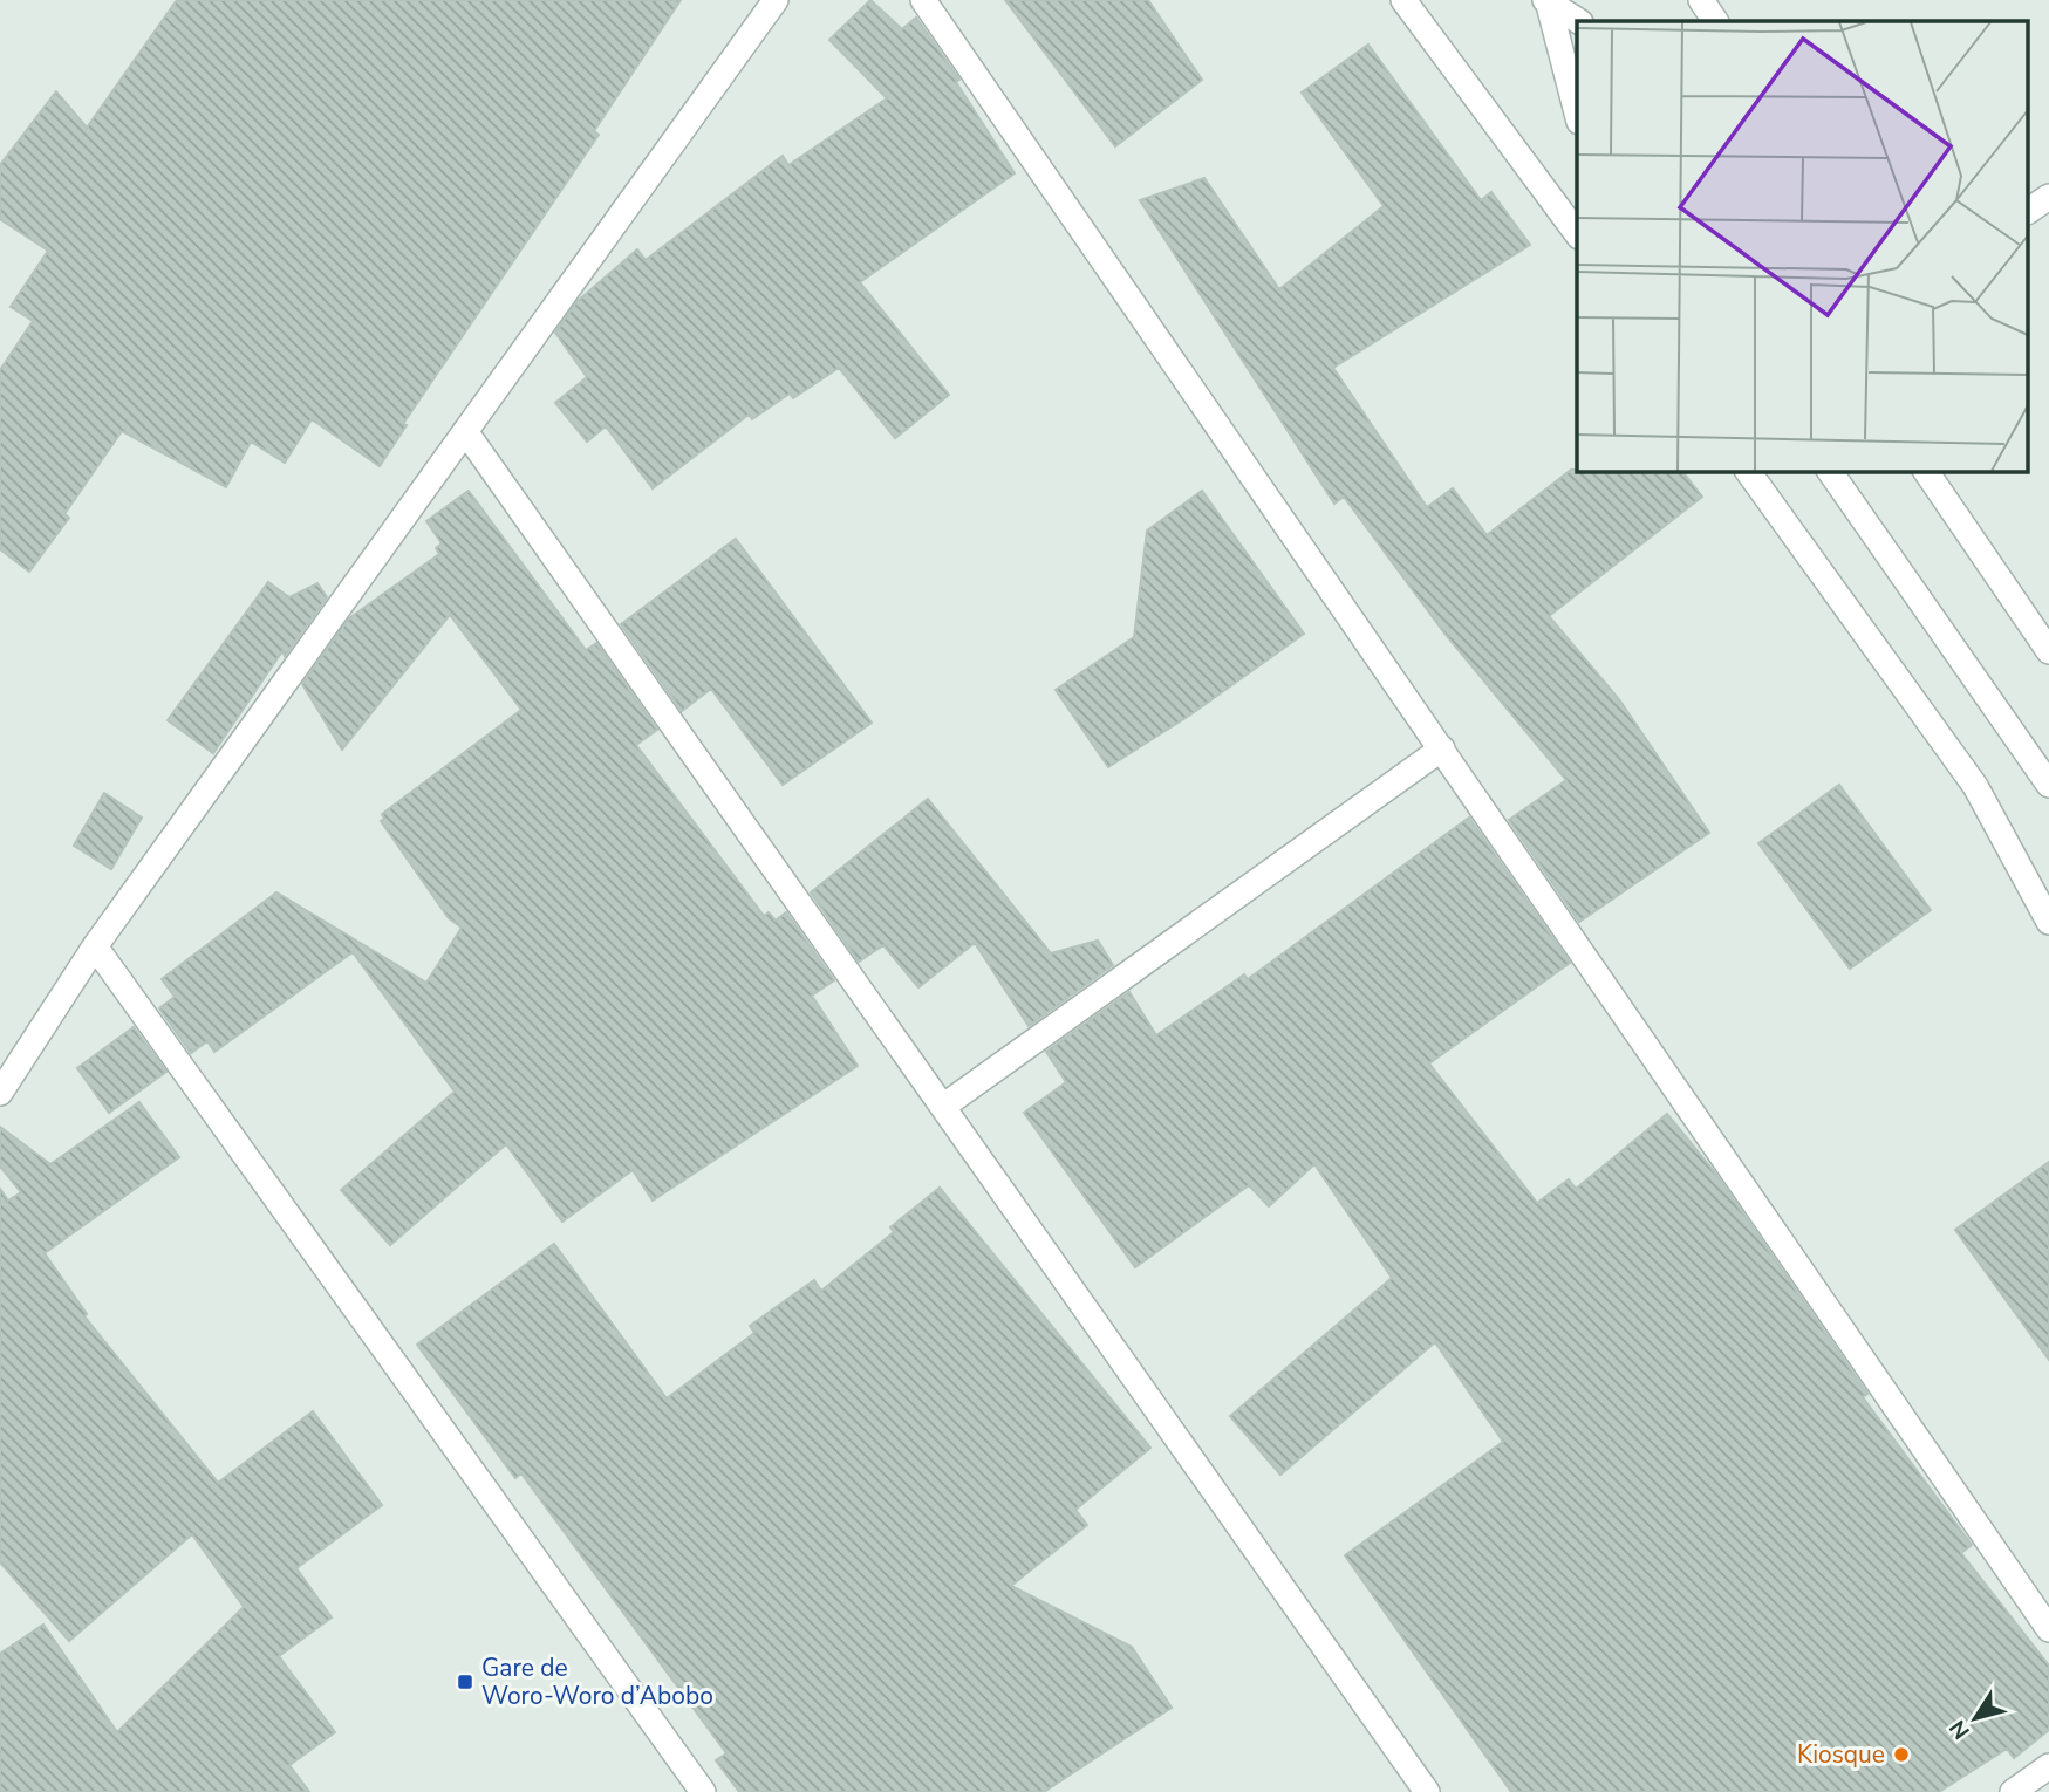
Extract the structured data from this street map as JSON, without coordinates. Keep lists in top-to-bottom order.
{
  "places": {
    "transit": ["Gare de Woro-Woro d’Abobo"],
    "other": ["Kiosque"]
  },
  "north": "bottom left"
}
